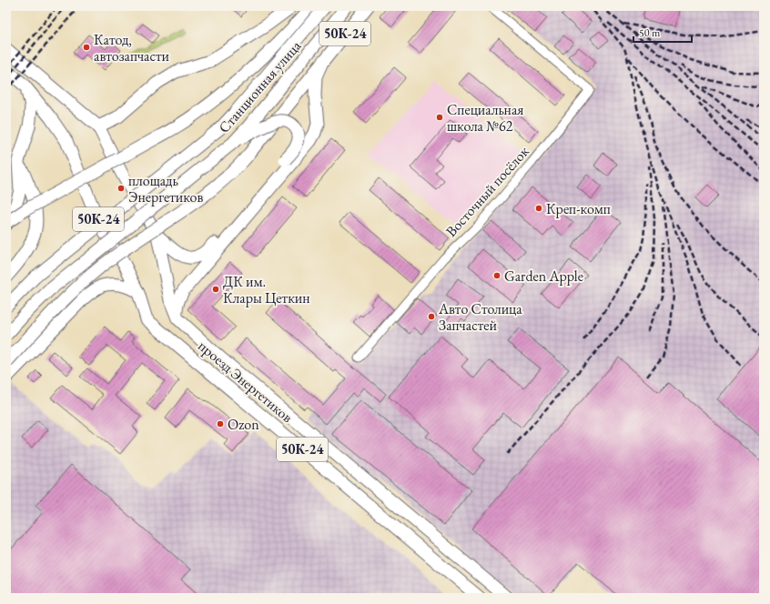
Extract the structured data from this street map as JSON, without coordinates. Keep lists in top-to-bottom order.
{
  "streets": {
    "main road": ["50К-24", "Станционная улица", "проезд Энергетиков"],
    "street": ["Восточный посёлок"]
  },
  "crossings": [
    ["50К-24", "проезд Энергетиков"]
  ],
  "places": [
    "Катод, автозапчасти",
    "Специальная школа №62",
    "площадь Энергетиков",
    "Креп-комп",
    "Garden Apple",
    "ДК им. Клары Цеткин",
    "Авто Столица Запчастей",
    "Ozon"
  ],
  "scale_bar": "50 m"
}
